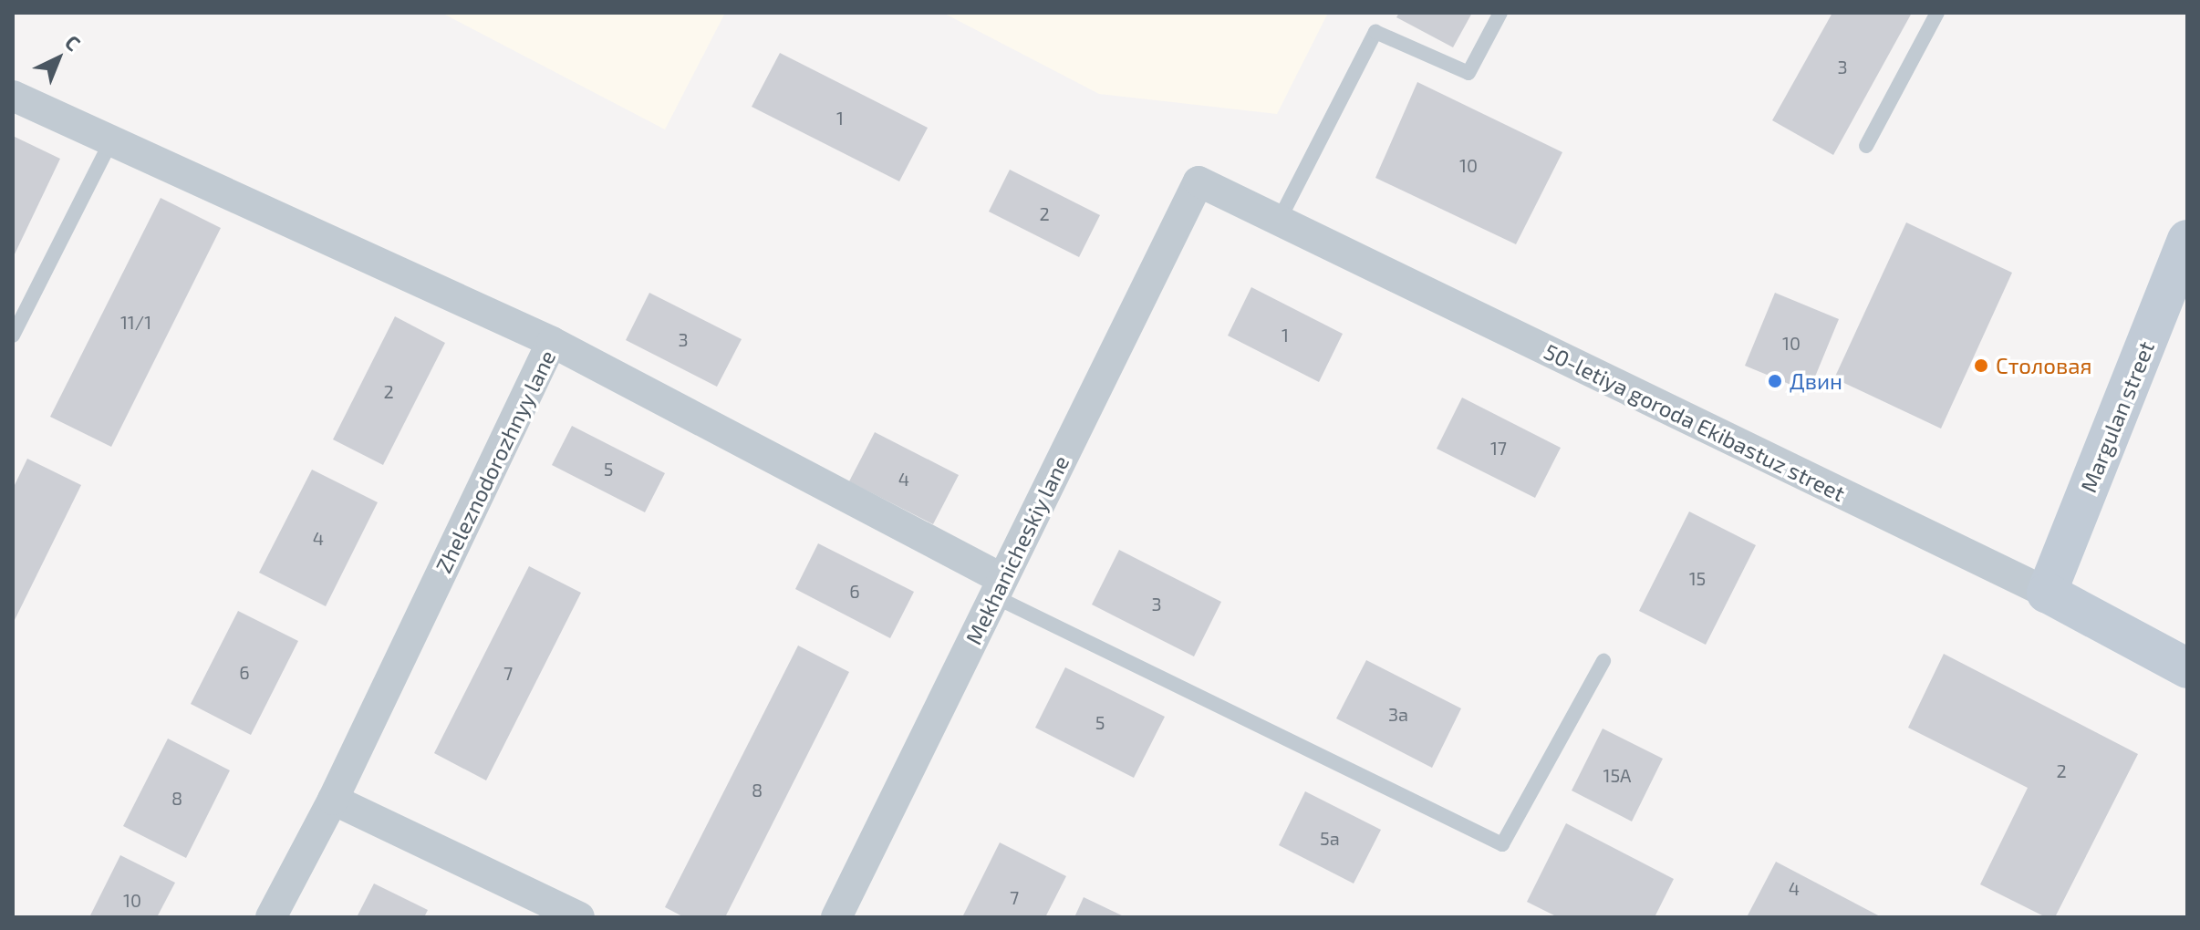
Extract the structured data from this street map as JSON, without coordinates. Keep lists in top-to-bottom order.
{
  "streets": {
    "street": [
      "Margulan street",
      "50-letiya goroda Ekibastuz street",
      "Zheleznodorozhnyy lane",
      "Mekhanicheskiy lane"
    ]
  },
  "crossings": [
    ["Margulan street", "50-letiya goroda Ekibastuz street"],
    ["50-letiya goroda Ekibastuz street", "Mekhanicheskiy lane"],
    ["Zheleznodorozhnyy lane", "Mekhanicheskiy lane"]
  ],
  "places": ["Столовая", "Двин"],
  "house_numbers": [
    "3",
    "1",
    "10",
    "2",
    "11/1",
    "1",
    "3",
    "10",
    "2",
    "17",
    "5",
    "4",
    "4",
    "15",
    "6",
    "3",
    "6",
    "7",
    "3а",
    "5",
    "2",
    "15А",
    "8",
    "8",
    "5а",
    "4",
    "7",
    "10"
  ],
  "north": "top right"
}
